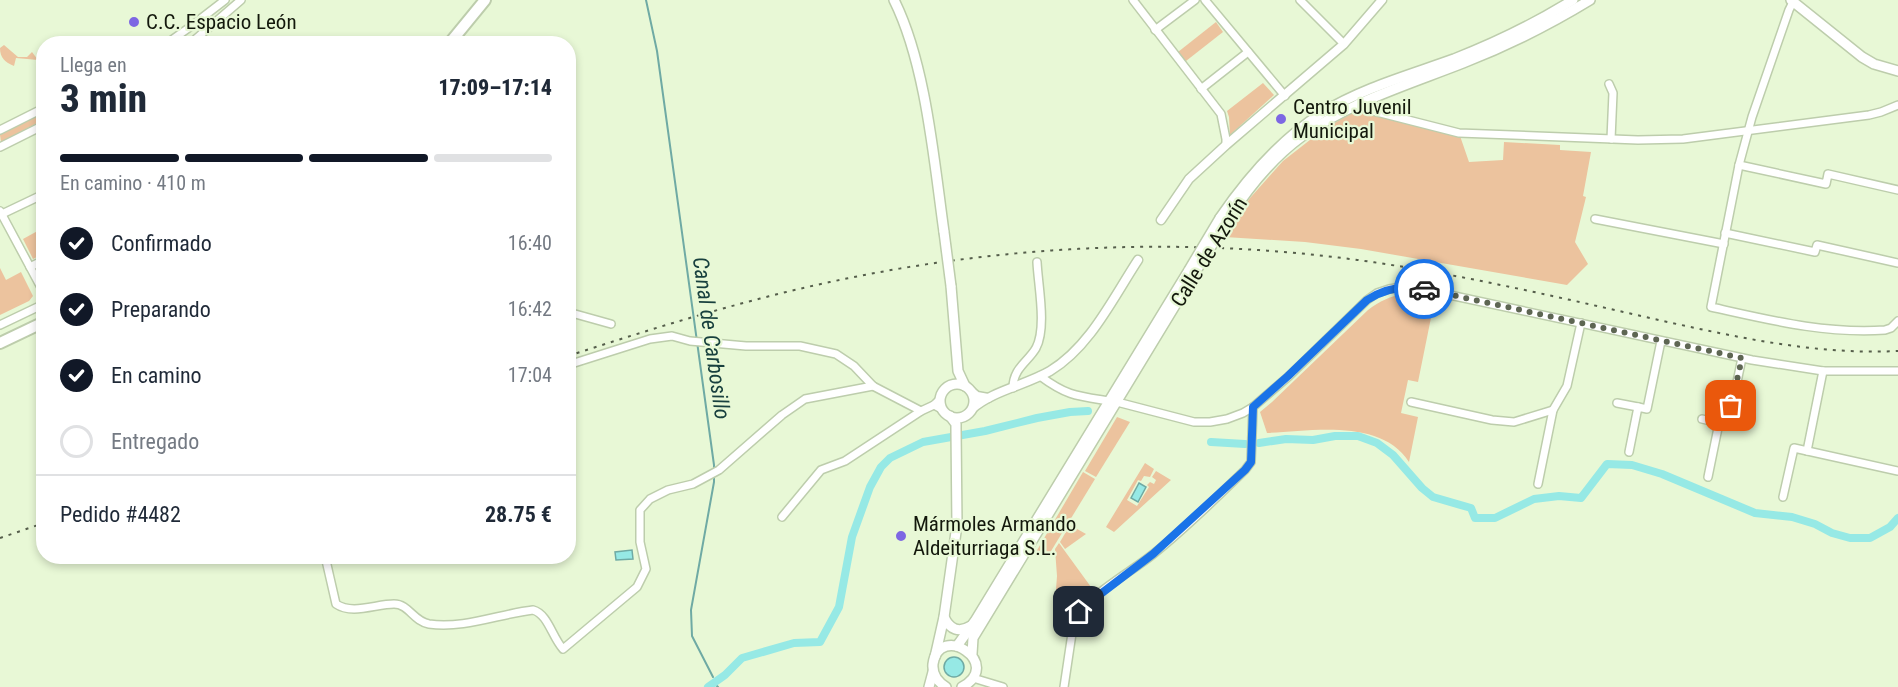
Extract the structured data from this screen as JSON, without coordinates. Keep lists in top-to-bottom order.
{
  "streets": {
    "main road": ["Calle de Azorín"]
  },
  "water": ["Canal de Carbosillo"],
  "places": ["C.C. Espacio León", "Centro Juvenil Municipal", "Mármoles Armando Aldeiturriaga S.L."],
  "page": {
    "heading": ["3 min", "Llega en", "17:09–17:14"],
    "panel": ["Pedido #4482", "28.75 €"],
    "bar": "En camino · 410 m",
    "list": [
      ["Confirmado", "16:40"],
      ["Preparando", "16:42"],
      ["En camino", "17:04"],
      "Entregado"
    ]
  }
}
